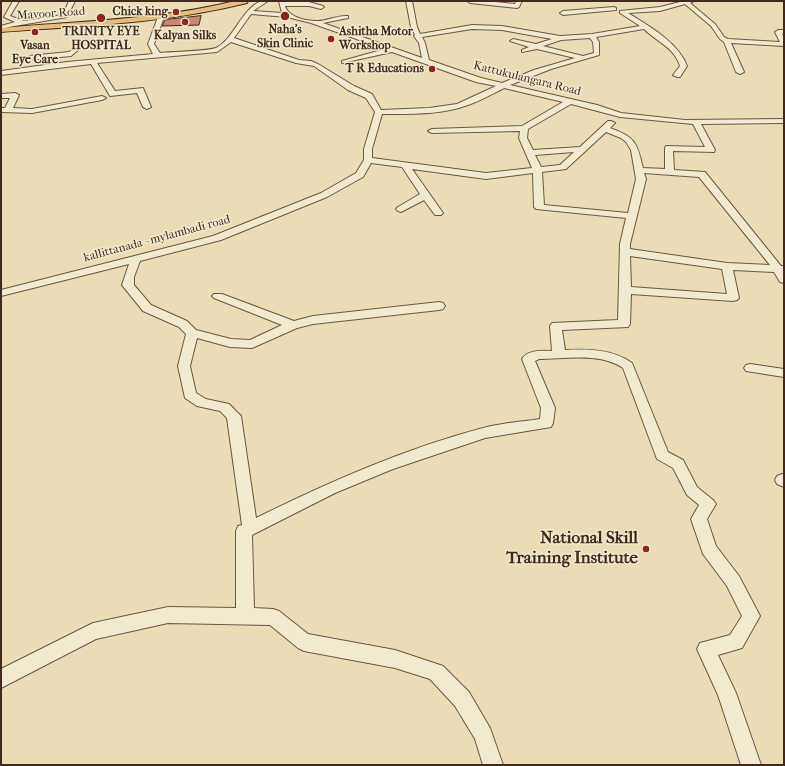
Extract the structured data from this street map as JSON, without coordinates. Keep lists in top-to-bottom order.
{
  "streets": {
    "main road": ["Mavoor Road"],
    "street": ["Kattukulangara Road", "kallittanada - mylambadi road"]
  },
  "places": [
    "Chick king",
    "Naha's Skin Clinic",
    "TRINITY EYE HOSPITAL",
    "Kalyan Silks",
    "Vasan Eye Care",
    "Ashitha Motor Workshop",
    "T R Educations",
    "National Skill Training Institute"
  ]
}
